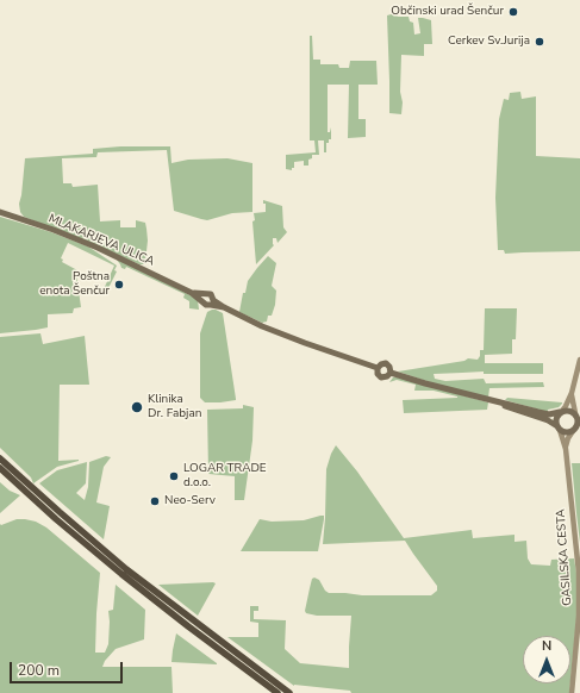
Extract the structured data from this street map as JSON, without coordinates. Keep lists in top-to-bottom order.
{
  "streets": {
    "main road": ["MLAKARJEVA ULICA"],
    "street": ["GASILSKA CESTA"]
  },
  "places": [
    "Občinski urad Šenčur",
    "Cerkev Sv.Jurija",
    "Poštna enota Šenčur",
    "Klinika Dr. Fabjan",
    "LOGAR TRADE d.o.o.",
    "Neo-Serv"
  ],
  "scale_bar": "200 m",
  "north": "top"
}
